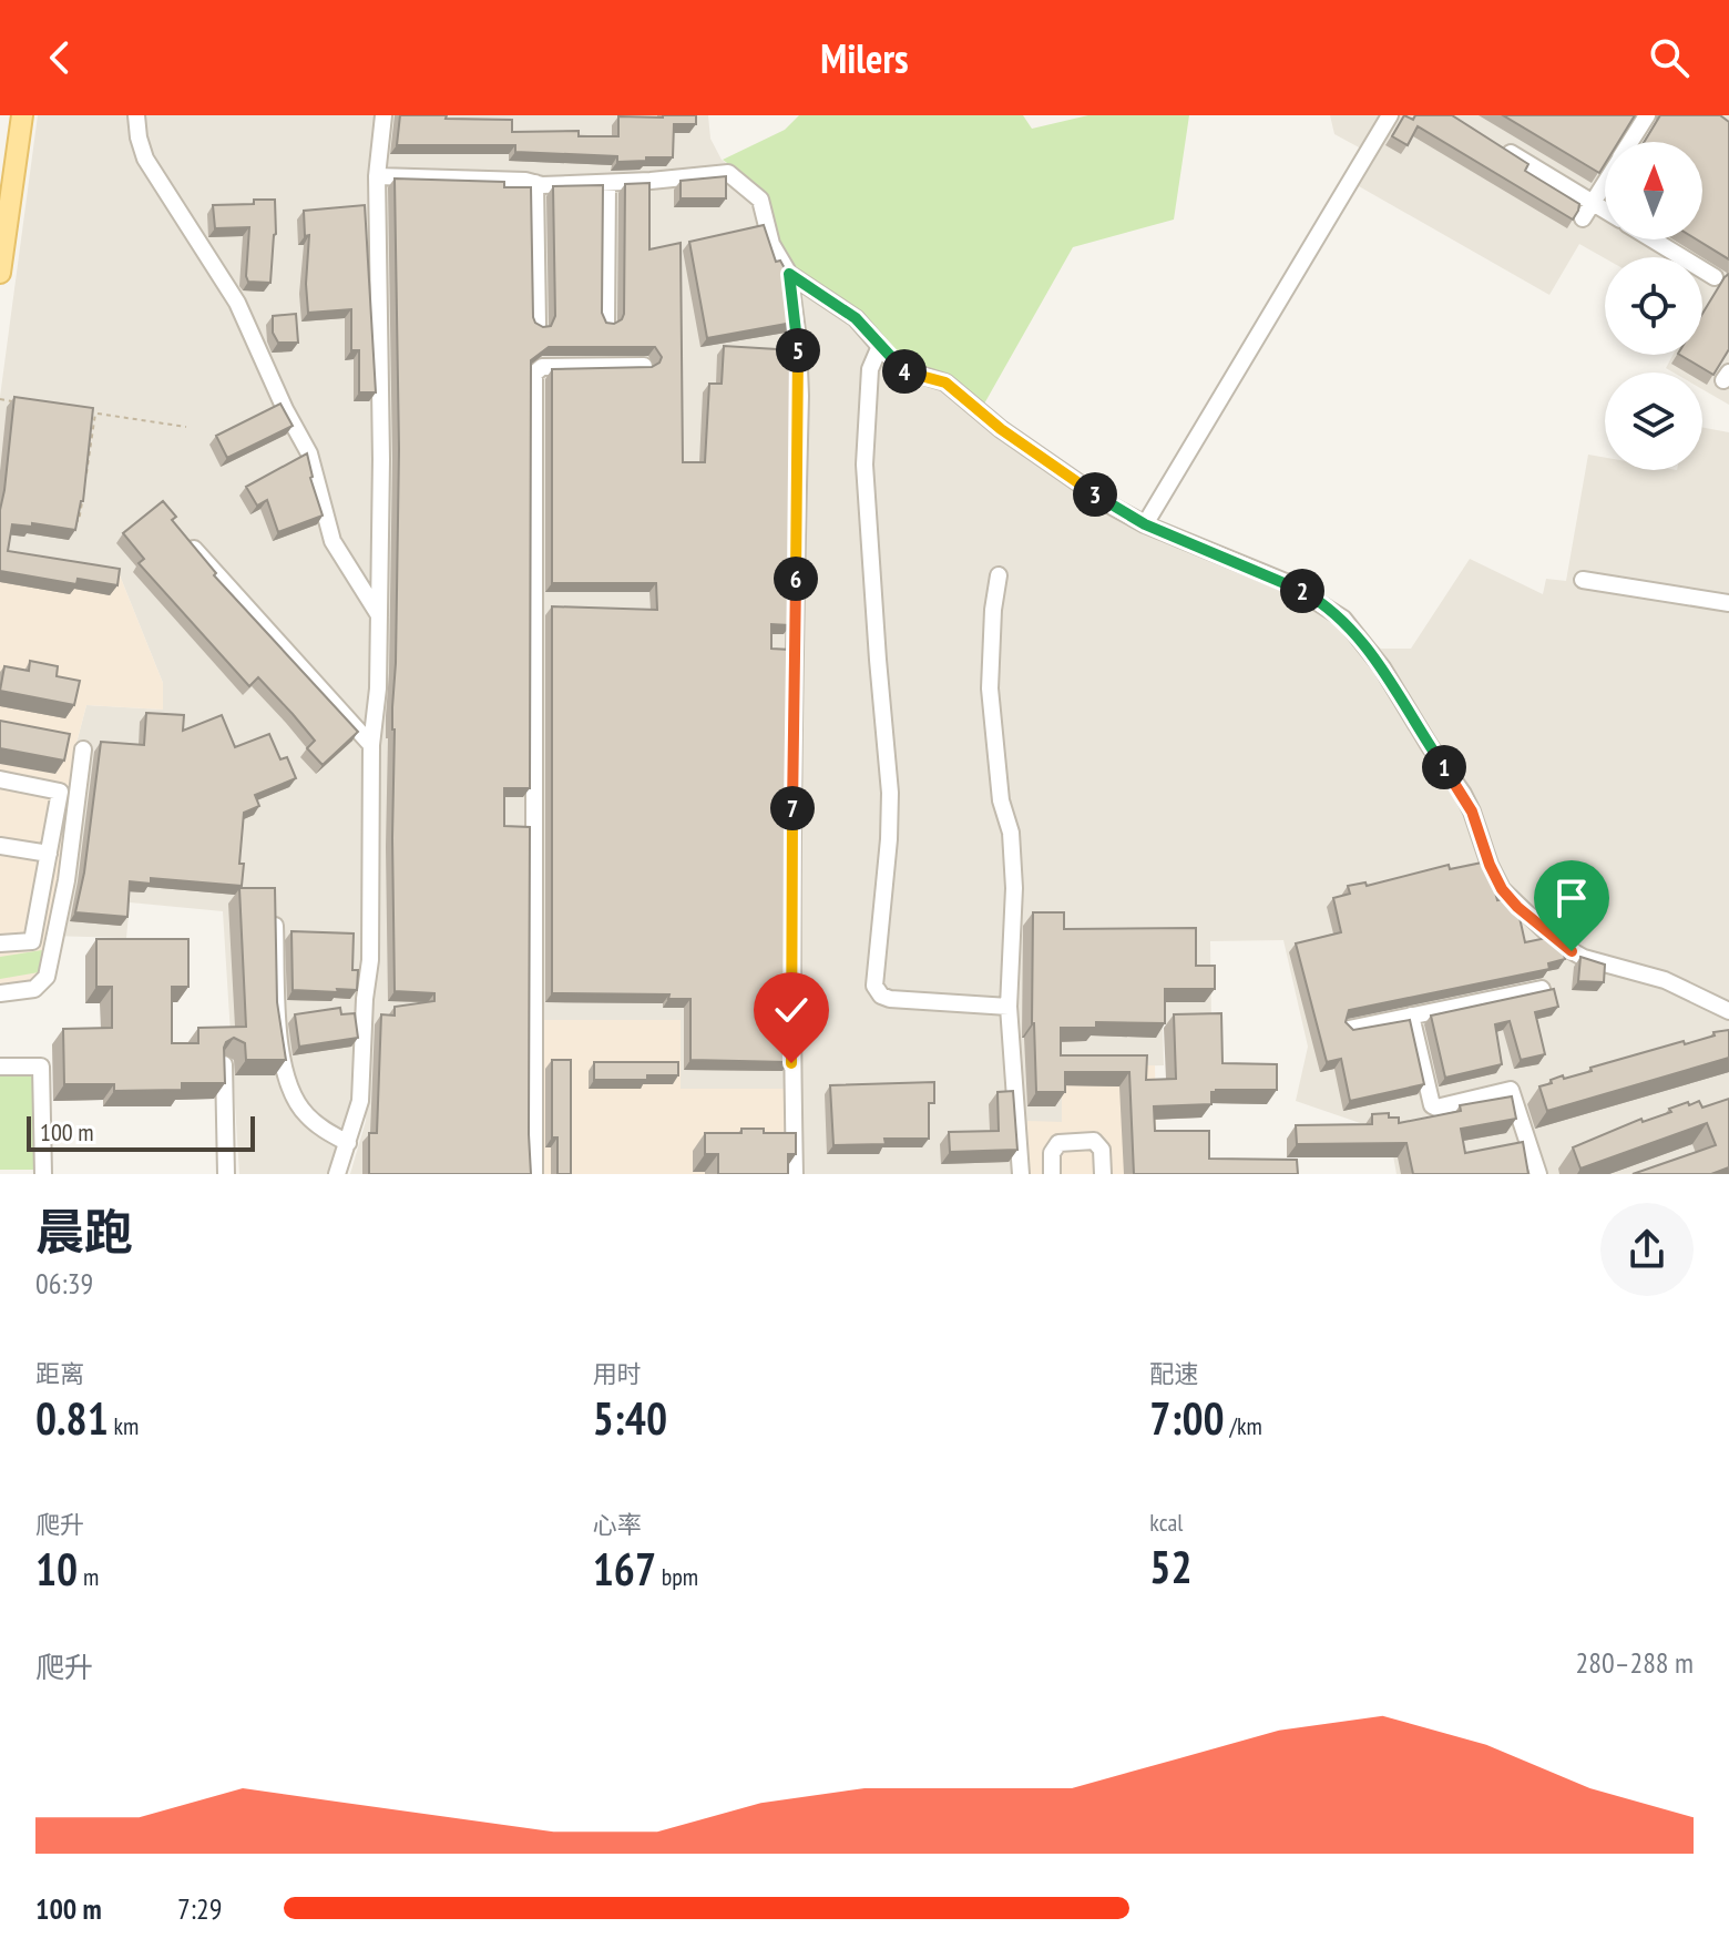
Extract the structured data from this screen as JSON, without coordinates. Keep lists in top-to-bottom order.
{
  "scale_bar": "100 m",
  "north": "top",
  "page": {
    "header": "Milers",
    "pins": [
      "5",
      "4",
      "3",
      "6",
      "2",
      "1",
      "7"
    ],
    "scale": "100 m",
    "heading": ["晨跑", "06:39"],
    "stats": [
      ["距离", "0.81 km"],
      ["用时", "5:40"],
      ["配速", "7:00 /km"],
      ["爬升", "10 m"],
      ["心率", "167 bpm"],
      ["kcal", "52"]
    ],
    "chart": ["爬升", "280–288 m"],
    "list": [
      {
        "name": "100 m",
        "note": "7:29"
      }
    ]
  }
}
